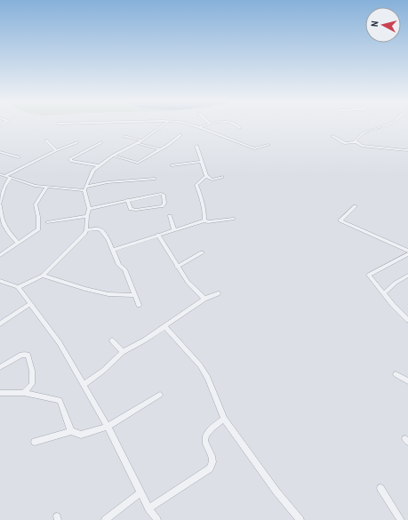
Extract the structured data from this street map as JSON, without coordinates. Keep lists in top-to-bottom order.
{
  "north": "left"
}
